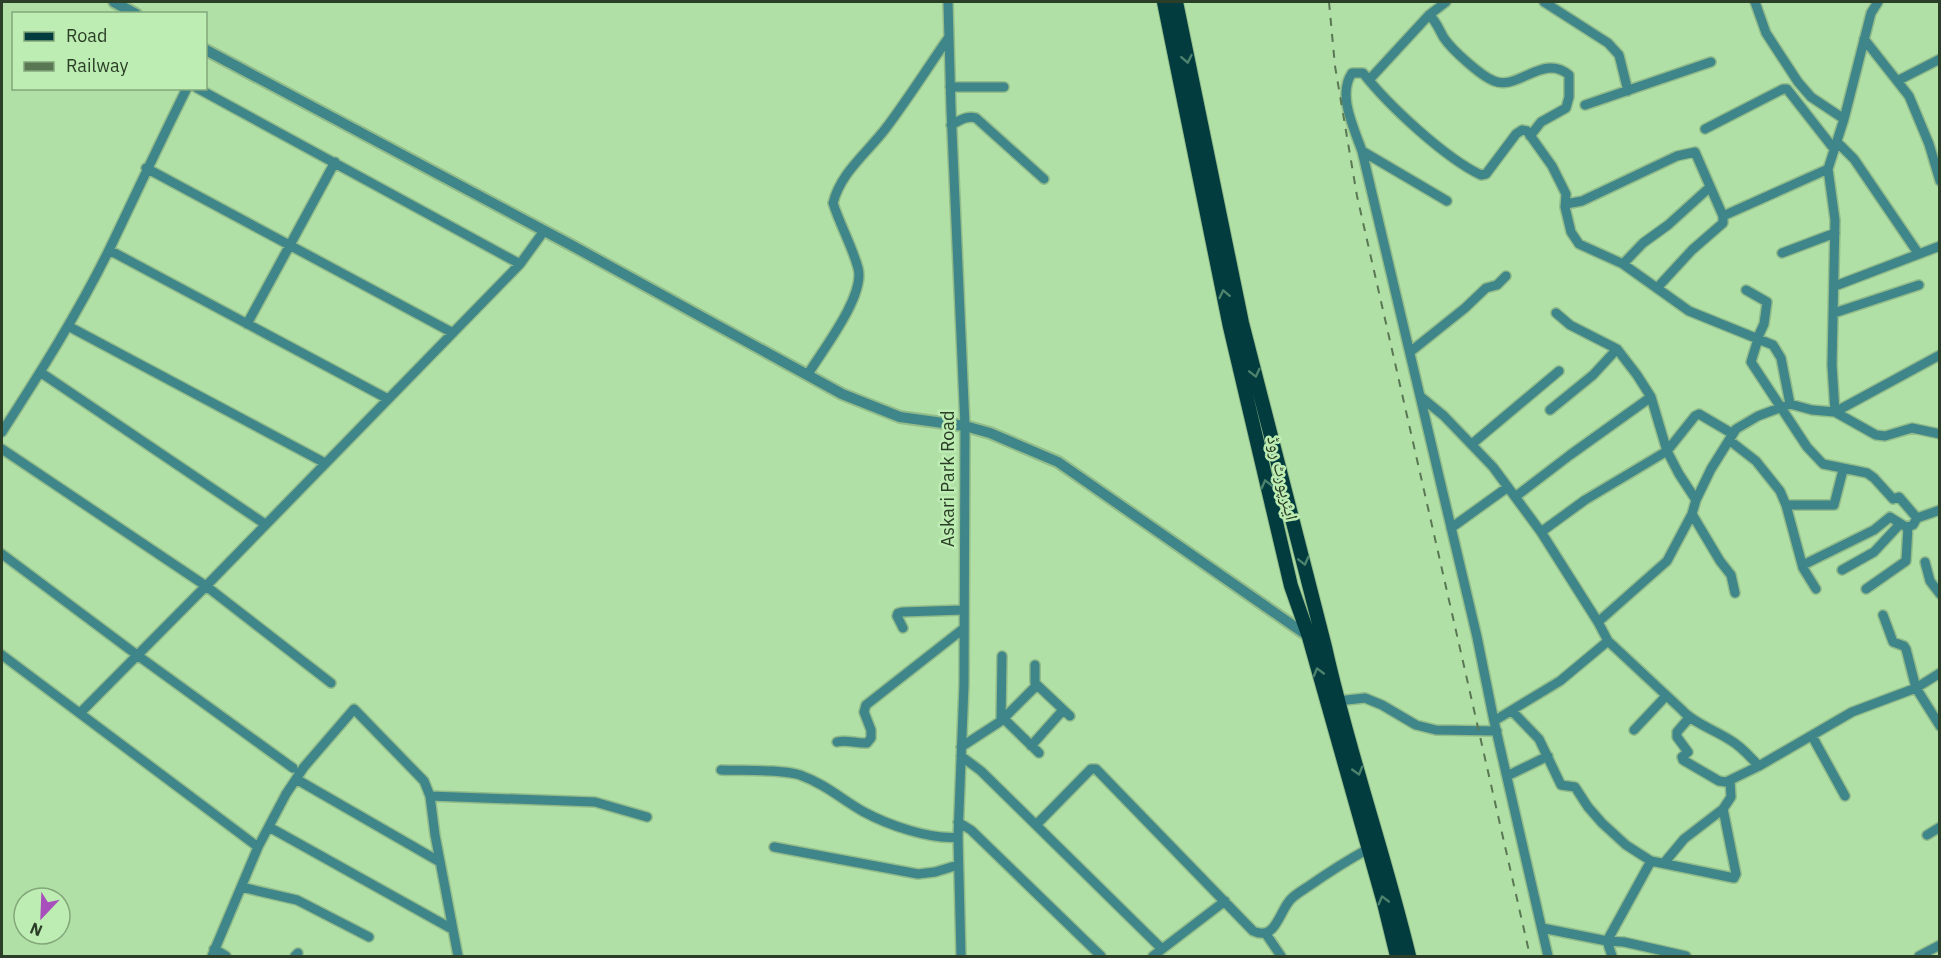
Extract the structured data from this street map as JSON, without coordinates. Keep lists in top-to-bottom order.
{
  "streets": {
    "main road": ["ایئرپورٹ روڈ"],
    "street": ["Askari Park Road"]
  },
  "legend": ["Road", "Railway"],
  "north": "bottom left"
}
